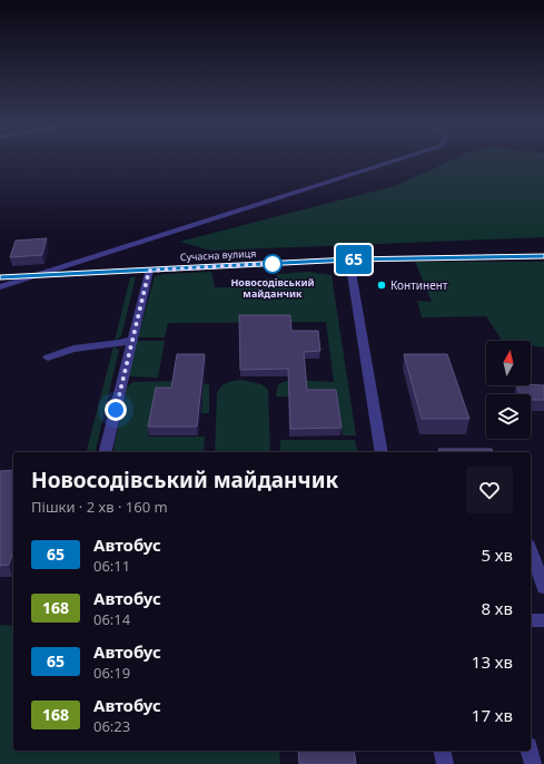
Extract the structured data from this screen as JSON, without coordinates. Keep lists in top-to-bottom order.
{
  "streets": {
    "main road": ["Сучасна вулиця"]
  },
  "places": ["Новосодівський майданчик", "Континент"],
  "lines": ["bus line 65"],
  "north": "top",
  "page": {
    "on_map": "65",
    "heading": ["Новосодівський майданчик", "Пішки · 2 хв · 160 m"],
    "list": [
      {
        "mark": "65",
        "name": "Автобус",
        "note": "06:11",
        "value": "5 хв"
      },
      {
        "mark": "168",
        "name": "Автобус",
        "note": "06:14",
        "value": "8 хв"
      },
      {
        "mark": "65",
        "name": "Автобус",
        "note": "06:19",
        "value": "13 хв"
      },
      {
        "mark": "168",
        "name": "Автобус",
        "note": "06:23",
        "value": "17 хв"
      }
    ]
  }
}
